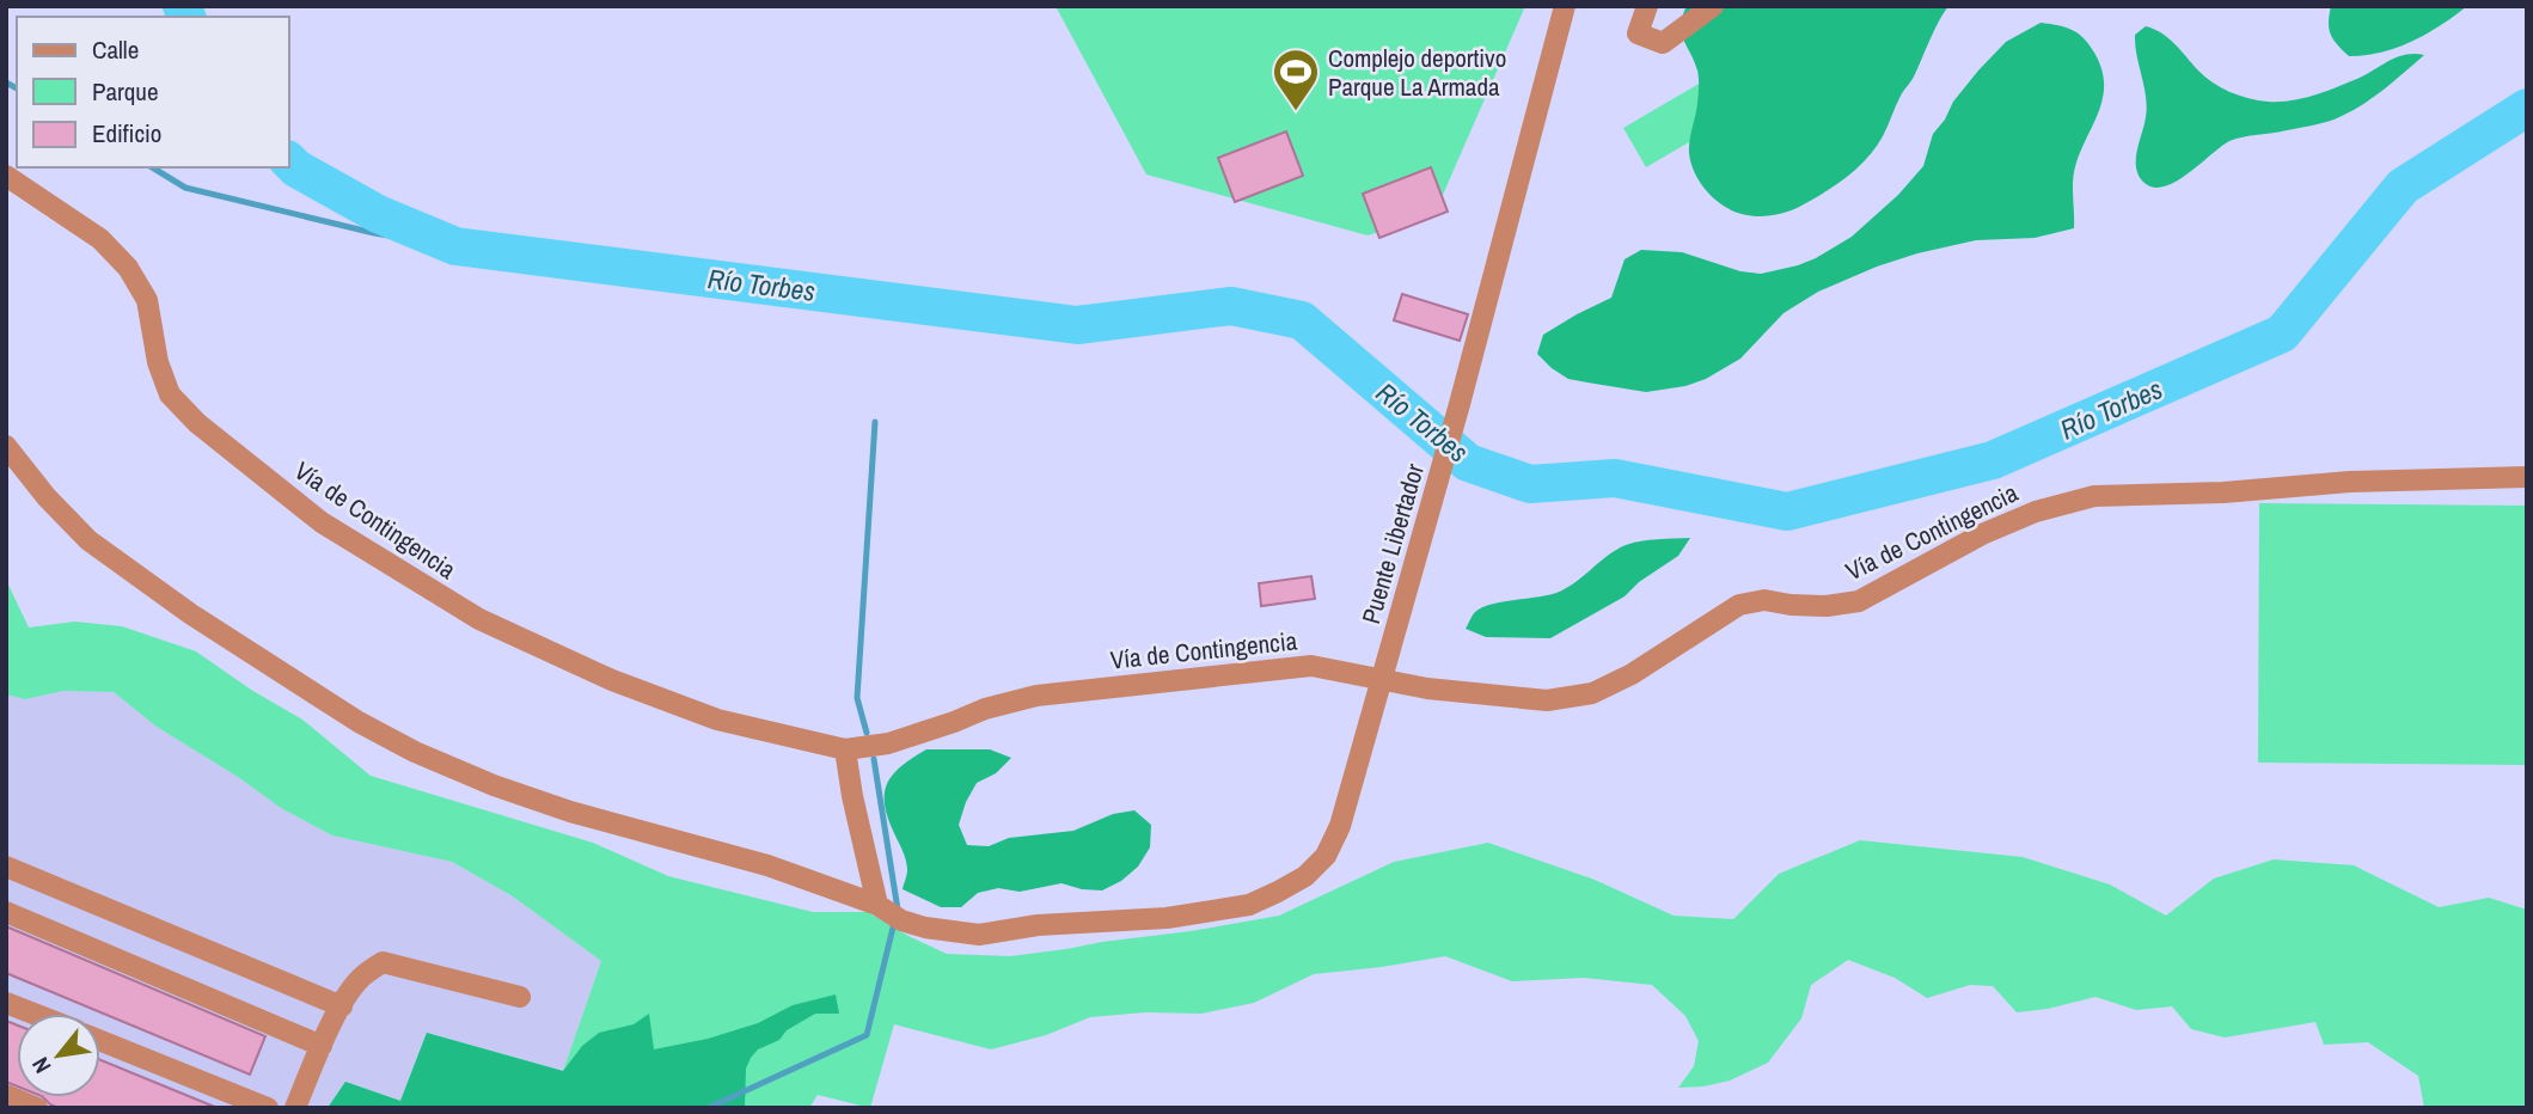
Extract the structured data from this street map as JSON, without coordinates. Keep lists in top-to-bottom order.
{
  "streets": {
    "street": ["Vía de Contingencia", "Puente Libertador"]
  },
  "water": ["Río Torbes"],
  "places": {
    "sports": ["Complejo deportivo Parque La Armada"]
  },
  "legend": ["Calle", "Parque", "Edificio"],
  "north": "bottom left"
}
